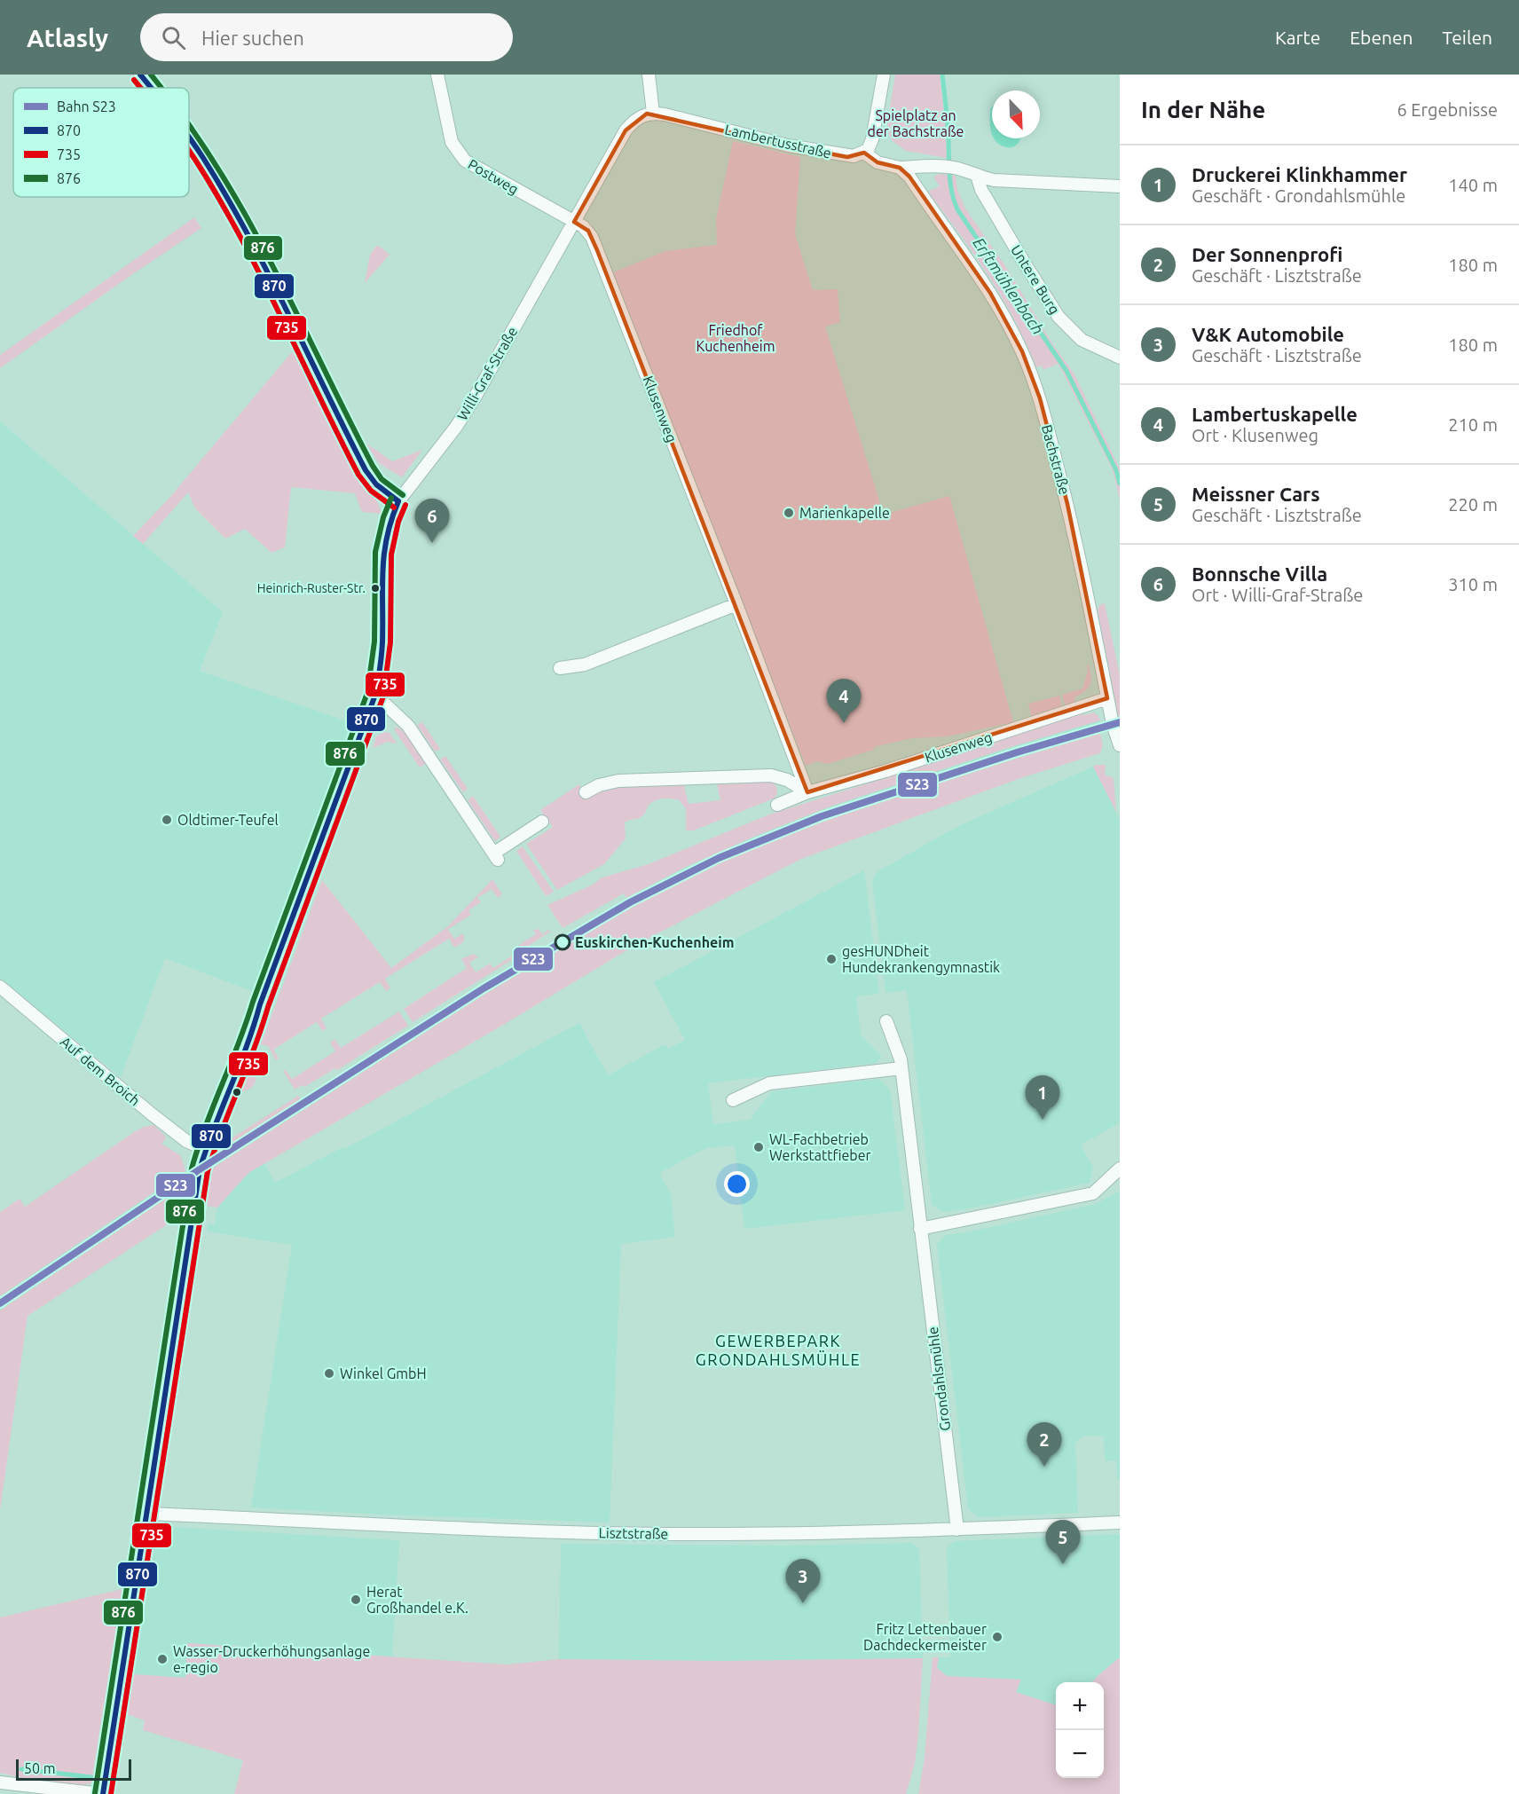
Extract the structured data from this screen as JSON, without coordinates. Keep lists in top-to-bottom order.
{
  "streets": {
    "street": [
      "Lambertusstraße",
      "Postweg",
      "Untere Burg",
      "Willi-Graf-Straße",
      "Klusenweg",
      "Bachstraße",
      "Auf dem Broich",
      "Grondahlsmühle",
      "Lisztstraße"
    ]
  },
  "crossings": [
    ["Lambertusstraße", "Willi-Graf-Straße"],
    ["Postweg", "Willi-Graf-Straße"],
    ["Postweg", "Klusenweg"],
    ["Willi-Graf-Straße", "Klusenweg"],
    ["Willi-Graf-Straße", "Auf dem Broich"],
    ["Willi-Graf-Straße", "Lisztstraße"],
    ["Klusenweg", "Bachstraße"],
    ["Grondahlsmühle", "Lisztstraße"]
  ],
  "districts": ["GEWERBEPARK GRONDAHLSMÜHLE"],
  "water": ["Erftmühlenbach"],
  "parks": ["Spielplatz an der Bachstraße", "Friedhof Kuchenheim"],
  "places": [
    "Marienkapelle",
    "Heinrich-Ruster-Str.",
    "Oldtimer-Teufel",
    "Euskirchen-Kuchenheim",
    "gesHUNDheit Hundekrankengymnastik",
    "WL-Fachbetrieb Werkstattfieber",
    "Winkel GmbH",
    "Herat Großhandel e.K.",
    "Fritz Lettenbauer Dachdeckermeister",
    "Wasser-Druckerhöhungsanlage e-regio"
  ],
  "lines": [
    "transit line 870",
    "transit line 876",
    "transit line 735",
    "rail line S23"
  ],
  "legend": [
    "Bahn S23",
    "870",
    "735",
    "876"
  ],
  "scale_bar": "50 m",
  "north": "bottom right",
  "page": {
    "header": "Atlasly",
    "search": "Hier suchen",
    "nav": ["Karte", "Ebenen", "Teilen"],
    "heading": ["In der Nähe", "6 Ergebnisse"],
    "list": [
      {
        "mark": "1",
        "name": "Druckerei Klinkhammer",
        "note": "Geschäft · Grondahlsmühle",
        "value": "140 m"
      },
      {
        "mark": "2",
        "name": "Der Sonnenprofi",
        "note": "Geschäft · Lisztstraße",
        "value": "180 m"
      },
      {
        "mark": "3",
        "name": "V&K Automobile",
        "note": "Geschäft · Lisztstraße",
        "value": "180 m"
      },
      {
        "mark": "4",
        "name": "Lambertuskapelle",
        "note": "Ort · Klusenweg",
        "value": "210 m"
      },
      {
        "mark": "5",
        "name": "Meissner Cars",
        "note": "Geschäft · Lisztstraße",
        "value": "220 m"
      },
      {
        "mark": "6",
        "name": "Bonnsche Villa",
        "note": "Ort · Willi-Graf-Straße",
        "value": "310 m"
      }
    ],
    "pins": [
      "6",
      "4",
      "1",
      "2",
      "5",
      "3"
    ],
    "map_buttons": ["+", "−"],
    "scale": "50 m"
  }
}
